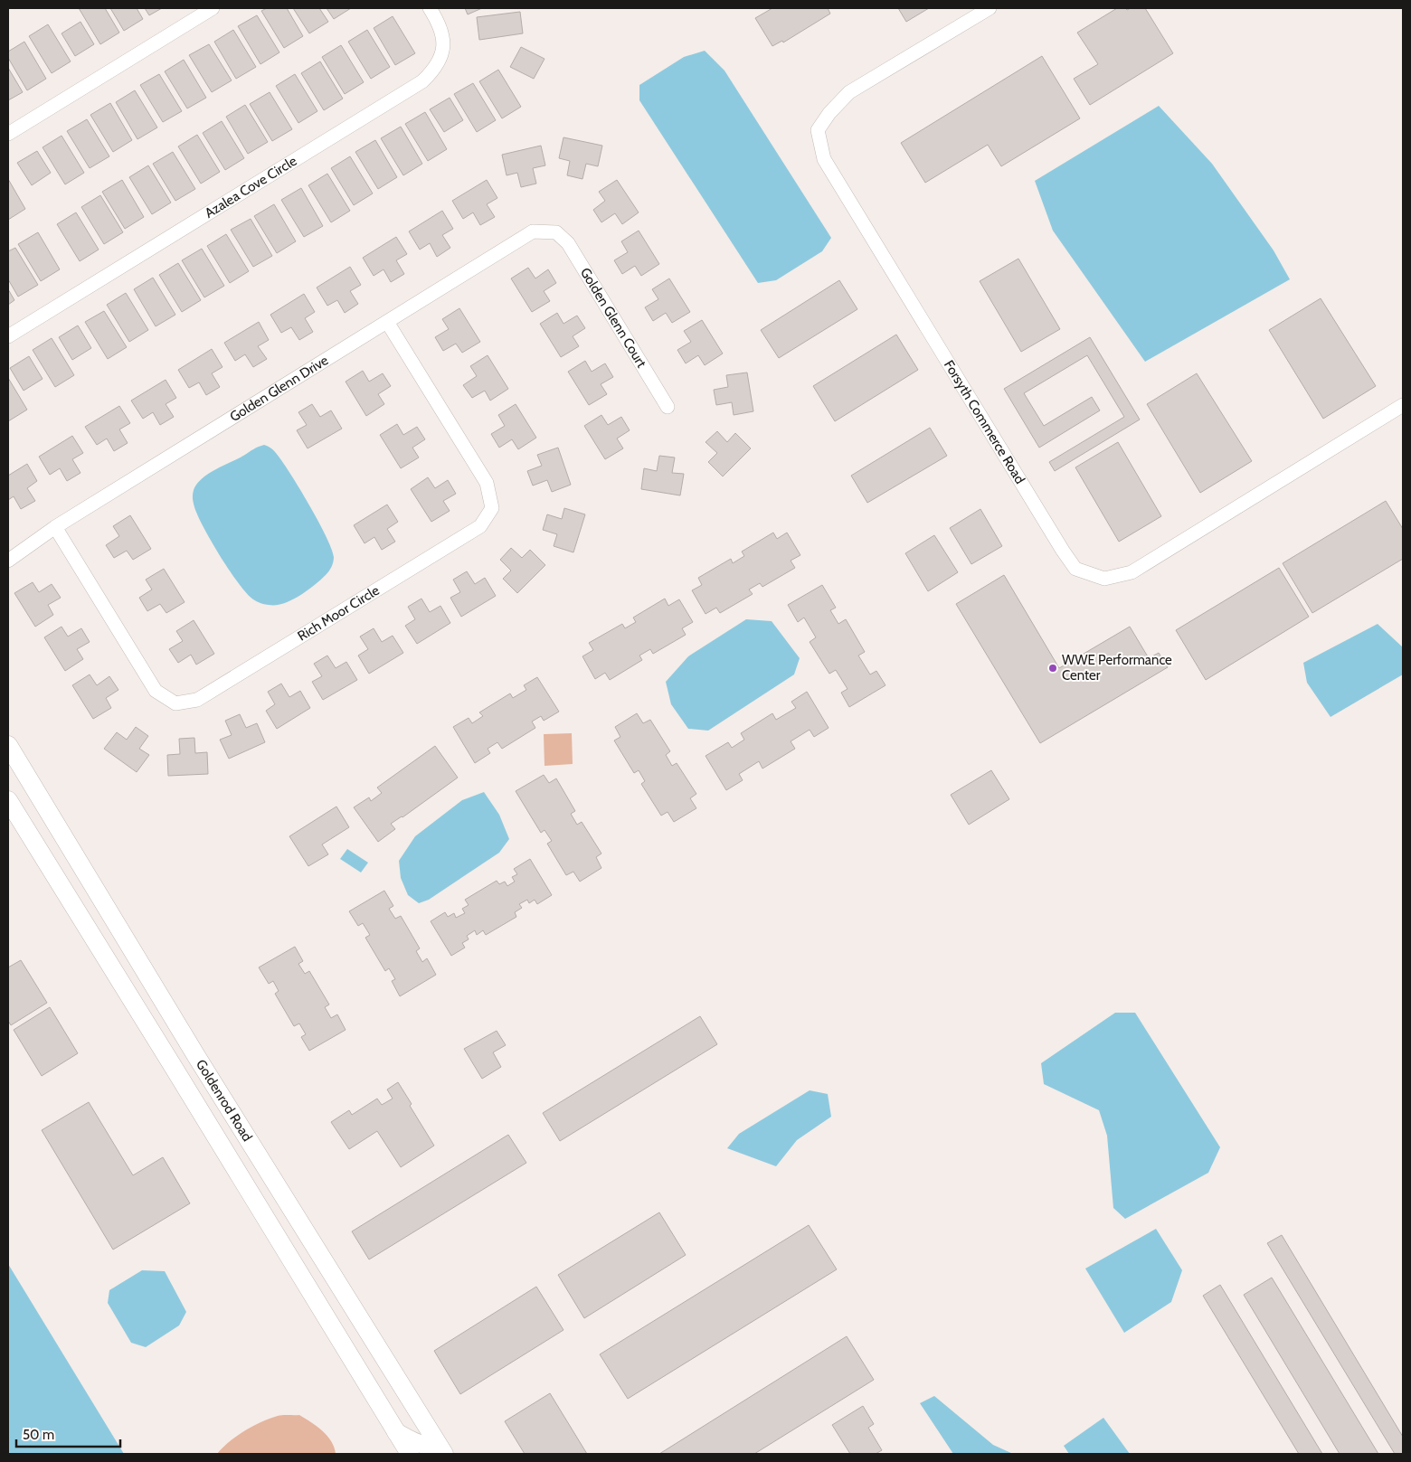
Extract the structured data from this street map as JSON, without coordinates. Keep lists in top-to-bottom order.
{
  "streets": {
    "main road": ["Goldenrod Road"],
    "street": [
      "Azalea Cove Circle",
      "Golden Glenn Court",
      "Golden Glenn Drive",
      "Forsyth Commerce Road",
      "Rich Moor Circle"
    ]
  },
  "crossings": [
    ["Golden Glenn Court", "Golden Glenn Drive"],
    ["Golden Glenn Drive", "Rich Moor Circle"]
  ],
  "places": ["WWE Performance Center"],
  "scale_bar": "50 m"
}
